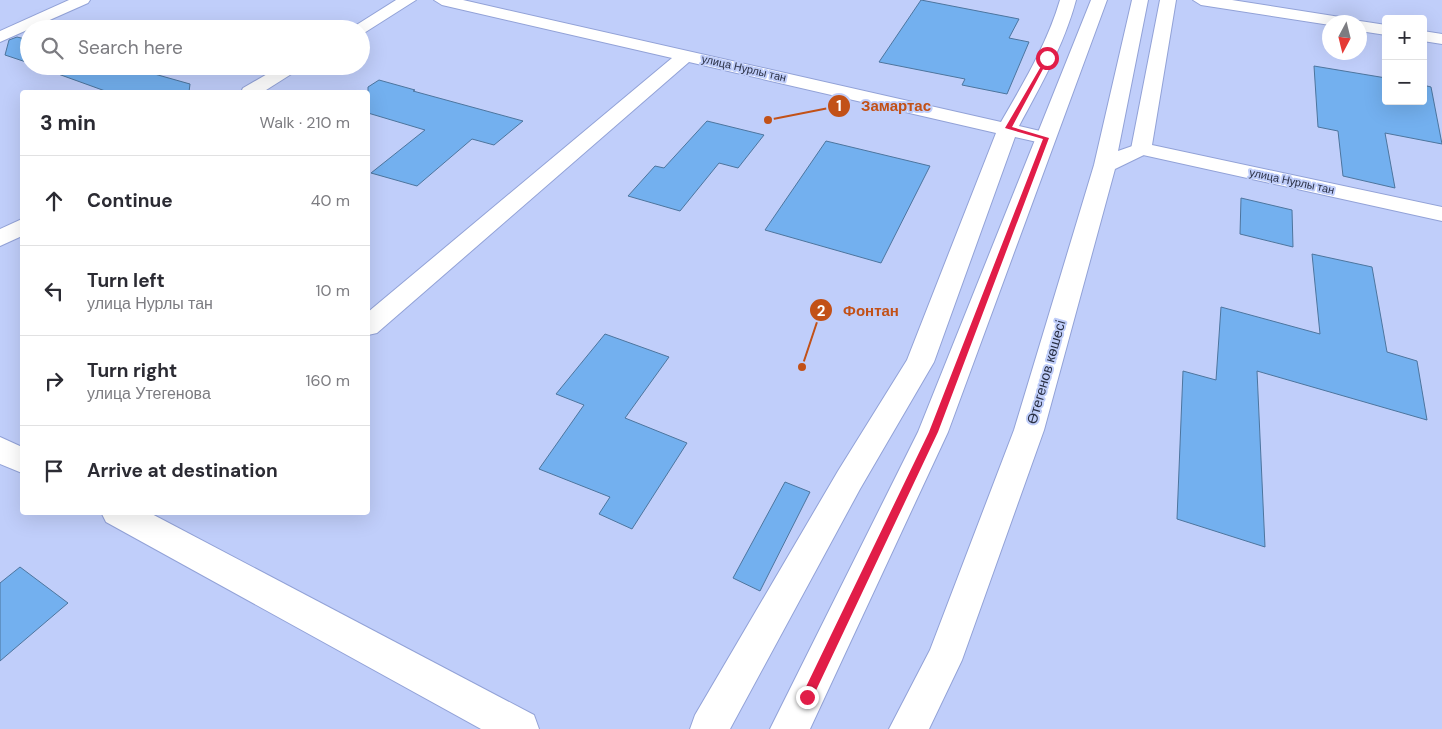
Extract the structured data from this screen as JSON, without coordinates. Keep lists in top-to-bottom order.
{
  "streets": {
    "street": ["улица Нурлы тан", "Өтегенов көшесі"]
  },
  "places": ["Замартас", "Фонтан"],
  "north": "bottom",
  "page": {
    "map_buttons": ["+", "−"],
    "search": "Search here",
    "heading": ["3 min", "Walk · 210 m"],
    "list": [
      ["Continue", "40 m"],
      ["Turn left", "улица Нурлы тан", "10 m"],
      ["Turn right", "улица Утегенова", "160 m"],
      "Arrive at destination"
    ]
  }
}
